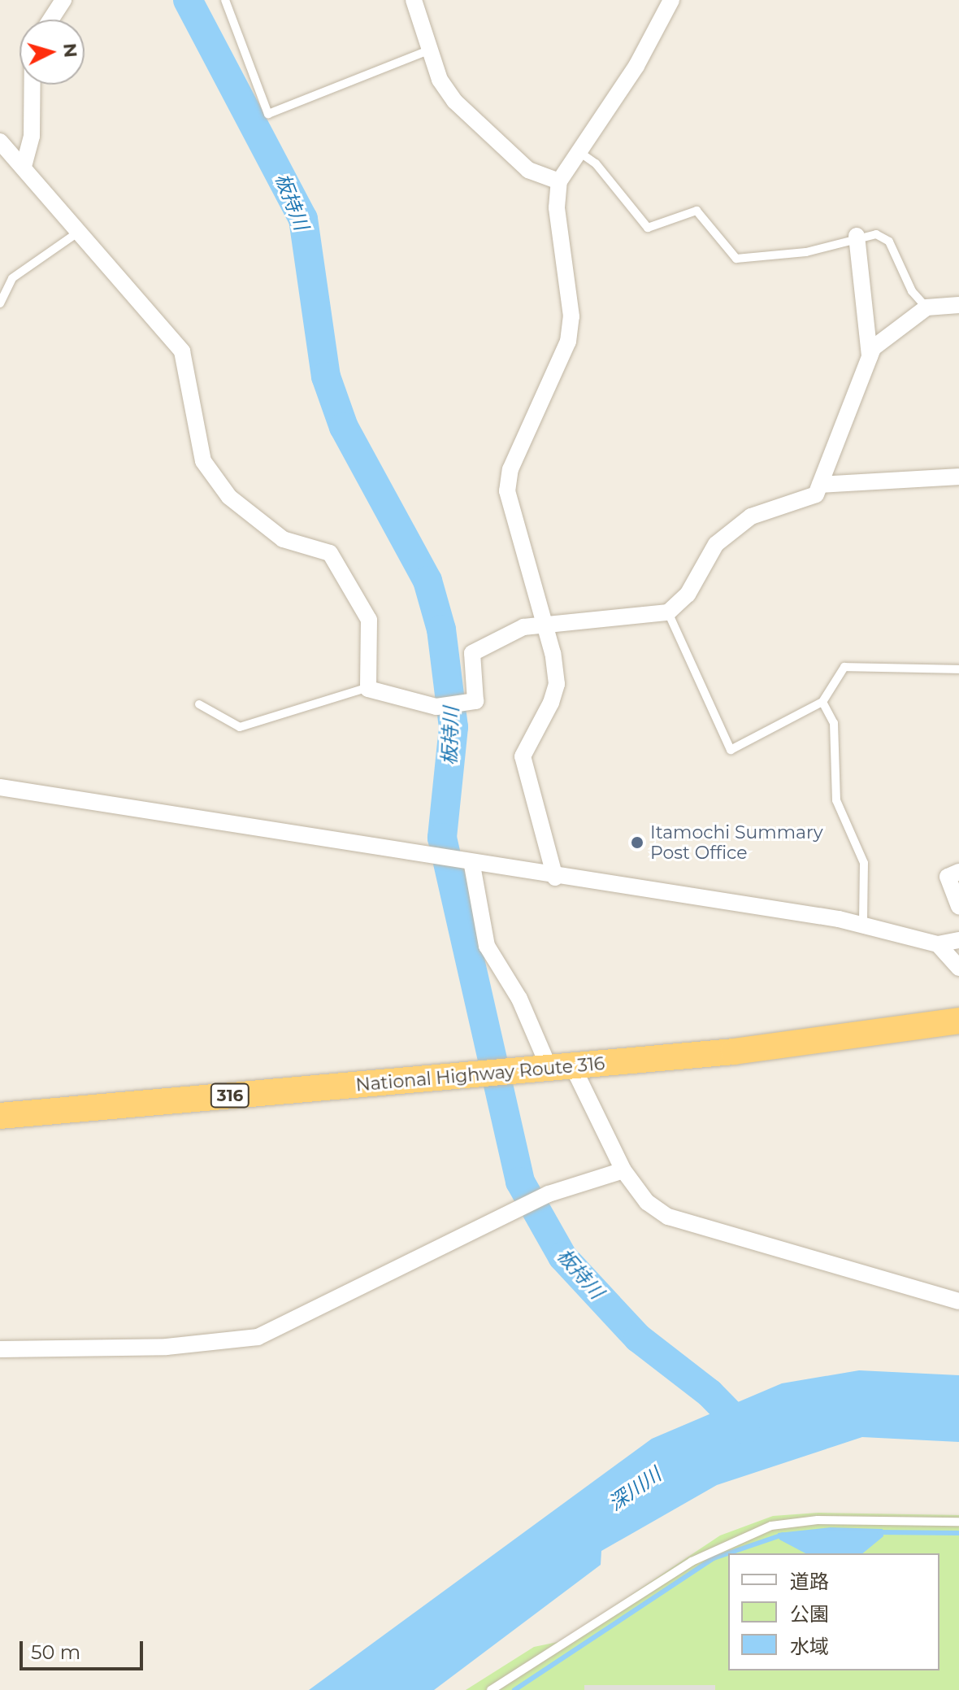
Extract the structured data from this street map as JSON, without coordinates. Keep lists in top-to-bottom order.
{
  "streets": {
    "highway": ["National Highway Route 316", "316"]
  },
  "water": ["板持川", "深川川"],
  "places": ["Itamochi Summary Post Office"],
  "legend": ["道路", "公園", "水域"],
  "scale_bar": "50 m",
  "north": "right"
}
